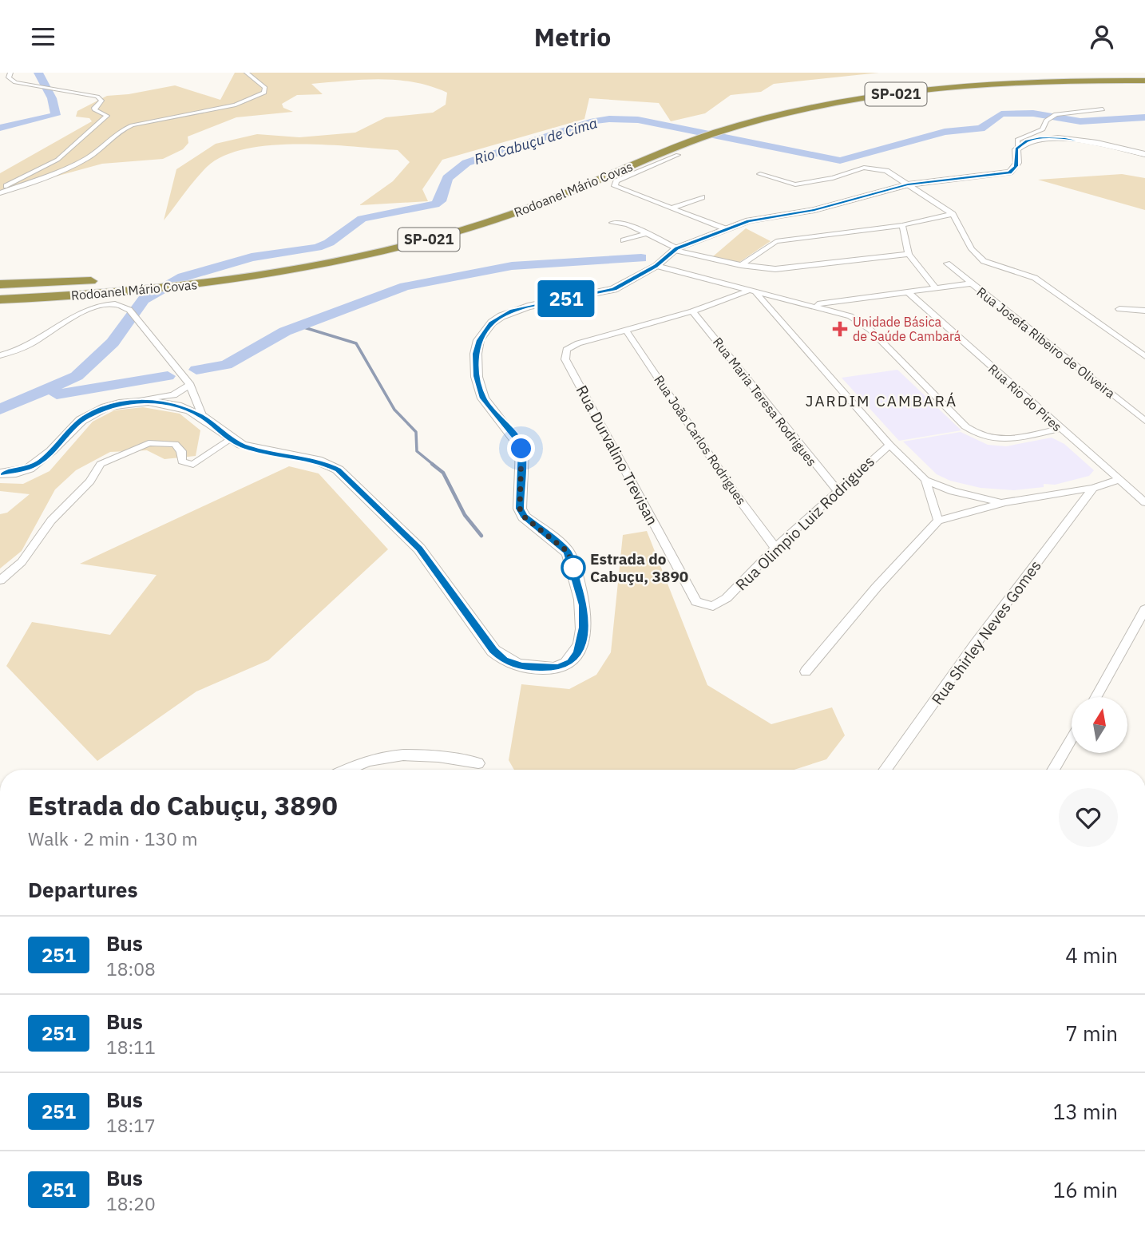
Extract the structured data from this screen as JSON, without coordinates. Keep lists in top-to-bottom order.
{
  "streets": {
    "highway": ["SP-021", "Rodoanel Mário Covas"],
    "street": [
      "Rua Josefa Ribeiro de Oliveira",
      "Rua Rio do Pires",
      "Rua Maria Teresa Rodrigues",
      "Rua João Carlos Rodrigues",
      "Rua Durvalino Trevisan",
      "Rua Olimpio Luiz Rodrigues",
      "Rua Shirley Neves Gomes"
    ]
  },
  "crossings": [
    ["Rua Maria Teresa Rodrigues", "Rua Olimpio Luiz Rodrigues"],
    ["Rua João Carlos Rodrigues", "Rua Durvalino Trevisan"],
    ["Rua João Carlos Rodrigues", "Rua Olimpio Luiz Rodrigues"],
    ["Rua Durvalino Trevisan", "Rua Olimpio Luiz Rodrigues"]
  ],
  "districts": ["JARDIM CAMBARÁ"],
  "water": ["Rio Cabuçu de Cima"],
  "places": {
    "health": ["Unidade Básica de Saúde Cambará"],
    "other": ["Estrada do Cabuçu, 3890"]
  },
  "lines": ["bus line 251"],
  "north": "top",
  "page": {
    "header": "Metrio",
    "on_map": "251",
    "heading": [
      ["Estrada do Cabuçu, 3890", "Walk · 2 min · 130 m"],
      "Departures"
    ],
    "list": [
      {
        "mark": "251",
        "name": "Bus",
        "note": "18:08",
        "value": "4 min"
      },
      {
        "mark": "251",
        "name": "Bus",
        "note": "18:11",
        "value": "7 min"
      },
      {
        "mark": "251",
        "name": "Bus",
        "note": "18:17",
        "value": "13 min"
      },
      {
        "mark": "251",
        "name": "Bus",
        "note": "18:20",
        "value": "16 min"
      }
    ]
  }
}
